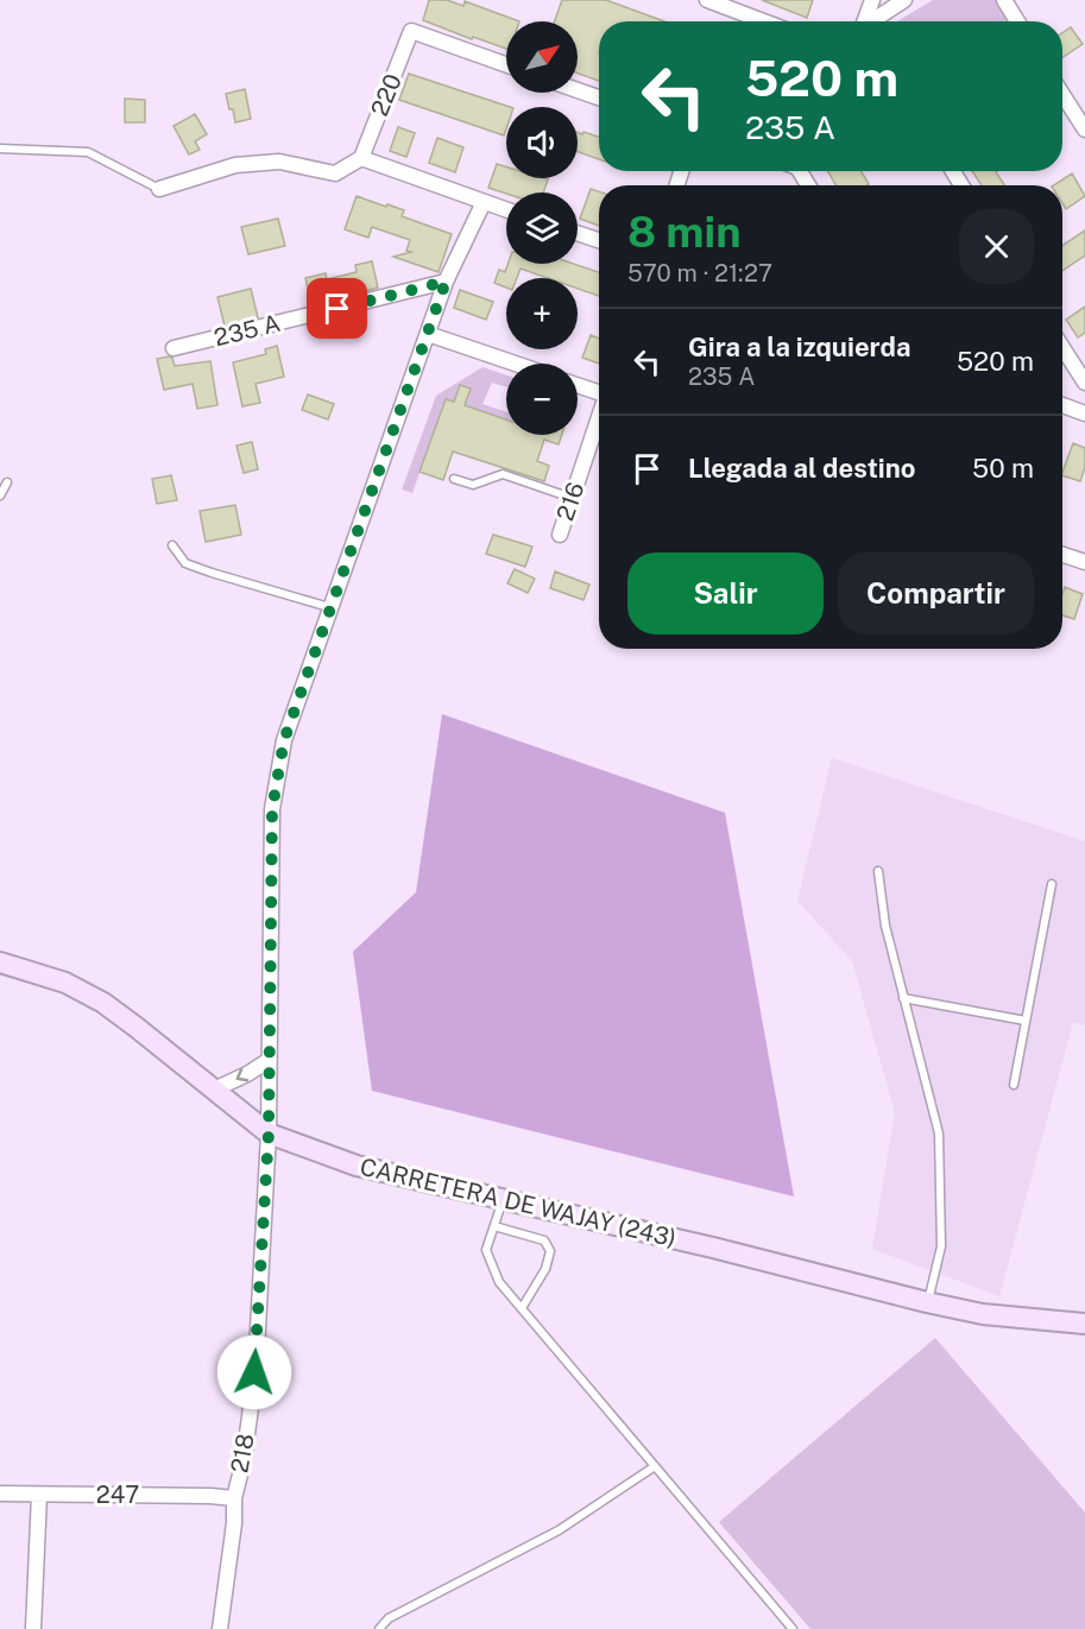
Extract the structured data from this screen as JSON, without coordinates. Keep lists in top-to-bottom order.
{
  "streets": {
    "main road": ["CARRETERA DE WAJAY (243)"],
    "street": [
      "220",
      "235 A",
      "216",
      "218",
      "247"
    ]
  },
  "crossings": [
    ["235 A", "218"],
    ["CARRETERA DE WAJAY (243)", "218"],
    ["218", "247"]
  ],
  "north": "top right",
  "page": {
    "map_buttons": ["+", "−"],
    "turn": ["520 m", "235 A"],
    "heading": ["8 min", "570 m · 21:27"],
    "list": [
      {
        "name": "Gira a la izquierda",
        "note": "235 A",
        "value": "520 m"
      },
      {
        "name": "Llegada al destino",
        "value": "50 m"
      }
    ],
    "buttons": ["Salir", "Compartir"]
  }
}
